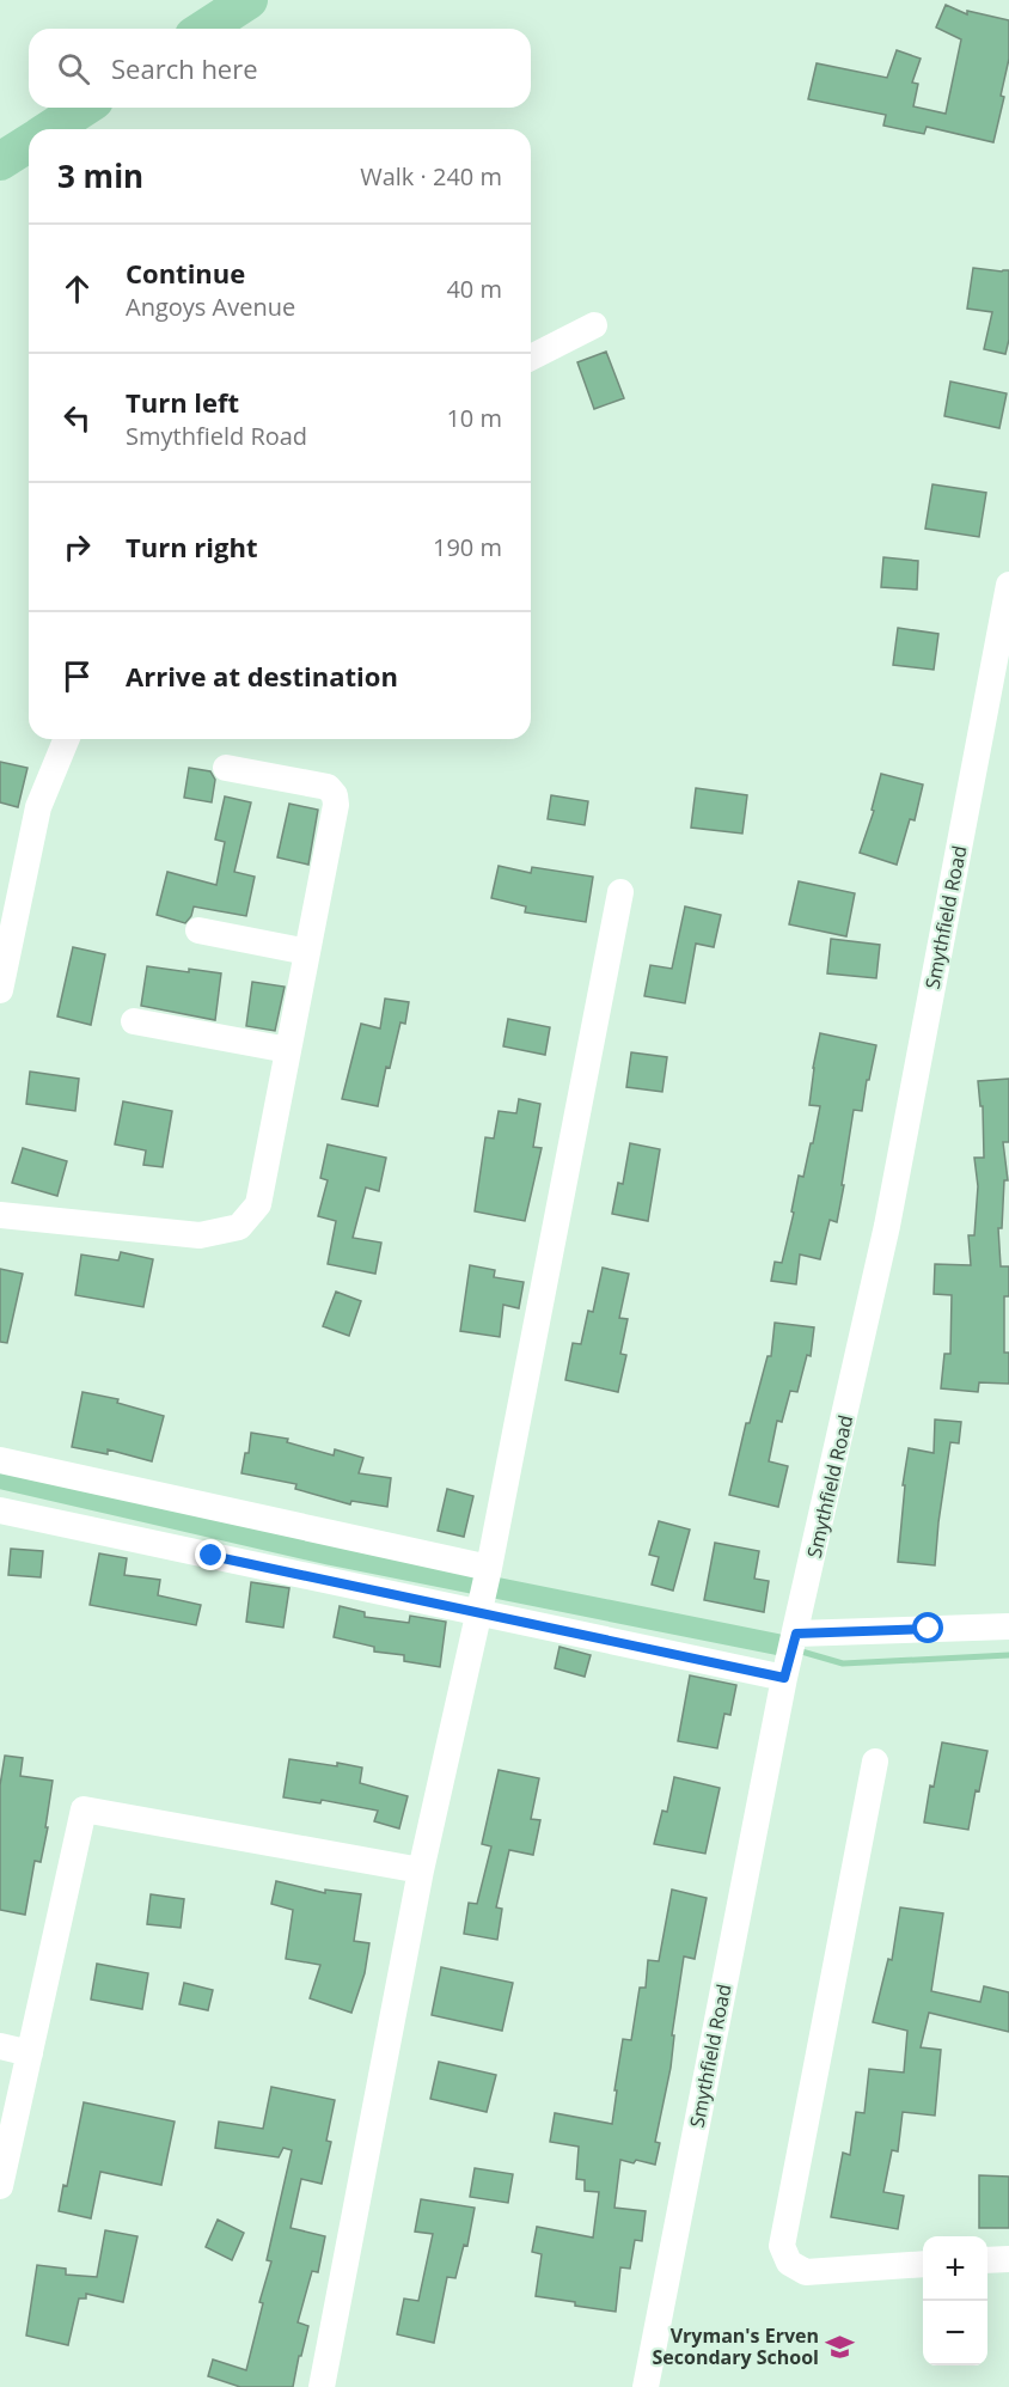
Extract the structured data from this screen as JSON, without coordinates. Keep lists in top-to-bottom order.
{
  "streets": {
    "street": ["Smythfield Road"]
  },
  "places": {
    "school or university": ["Vryman's Erven Secondary School"]
  },
  "page": {
    "search": "Search here",
    "heading": ["3 min", "Walk · 240 m"],
    "list": [
      ["Continue", "Angoys Avenue", "40 m"],
      ["Turn left", "Smythfield Road", "10 m"],
      ["Turn right", "190 m"],
      "Arrive at destination"
    ],
    "map_buttons": ["+", "−"]
  }
}
